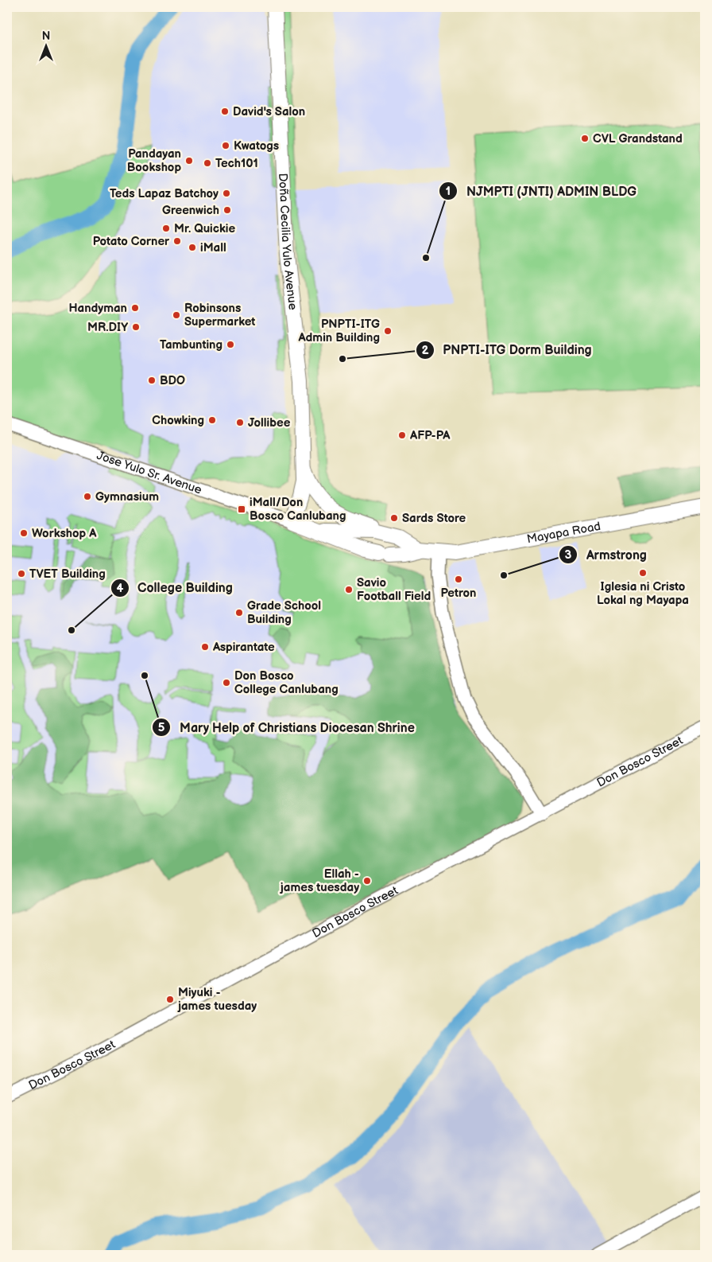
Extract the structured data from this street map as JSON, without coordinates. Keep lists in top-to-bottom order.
{
  "streets": {
    "main road": ["Doña Cecilia Yulo Avenue", "Mayapa Road"],
    "street": ["Jose Yulo Sr. Avenue", "Don Bosco Street"]
  },
  "crossings": [
    ["Doña Cecilia Yulo Avenue", "Jose Yulo Sr. Avenue"],
    ["Doña Cecilia Yulo Avenue", "Mayapa Road"],
    ["Jose Yulo Sr. Avenue", "Mayapa Road"]
  ],
  "places": {
    "other": [
      "David's Salon",
      "CVL Grandstand",
      "Kwatogs",
      "Pandayan Bookshop",
      "Tech101",
      "Teds Lapaz Batchoy",
      "Greenwich",
      "Mr. Quickie",
      "Potato Corner",
      "iMall",
      "NJMPTI (JNTI) ADMIN BLDG",
      "Handyman",
      "Robinsons Supermarket",
      "MR.DIY",
      "PNPTI-ITG Admin Building",
      "Tambunting",
      "PNPTI-ITG Dorm Building",
      "BDO",
      "Chowking",
      "Jollibee",
      "AFP-PA",
      "Gymnasium",
      "Sards Store",
      "Workshop A",
      "Iglesia ni Cristo Lokal ng Mayapa",
      "TVET Building",
      "Armstrong",
      "Petron",
      "Savio Football Field",
      "Grade School Building",
      "College Building",
      "Aspirantate",
      "Mary Help of Christians Diocesan Shrine",
      "Don Bosco College Canlubang",
      "Ellah - james tuesday",
      "Miyuki - james tuesday"
    ],
    "transit": ["iMall/Don Bosco Canlubang"]
  },
  "north": "top"
}
